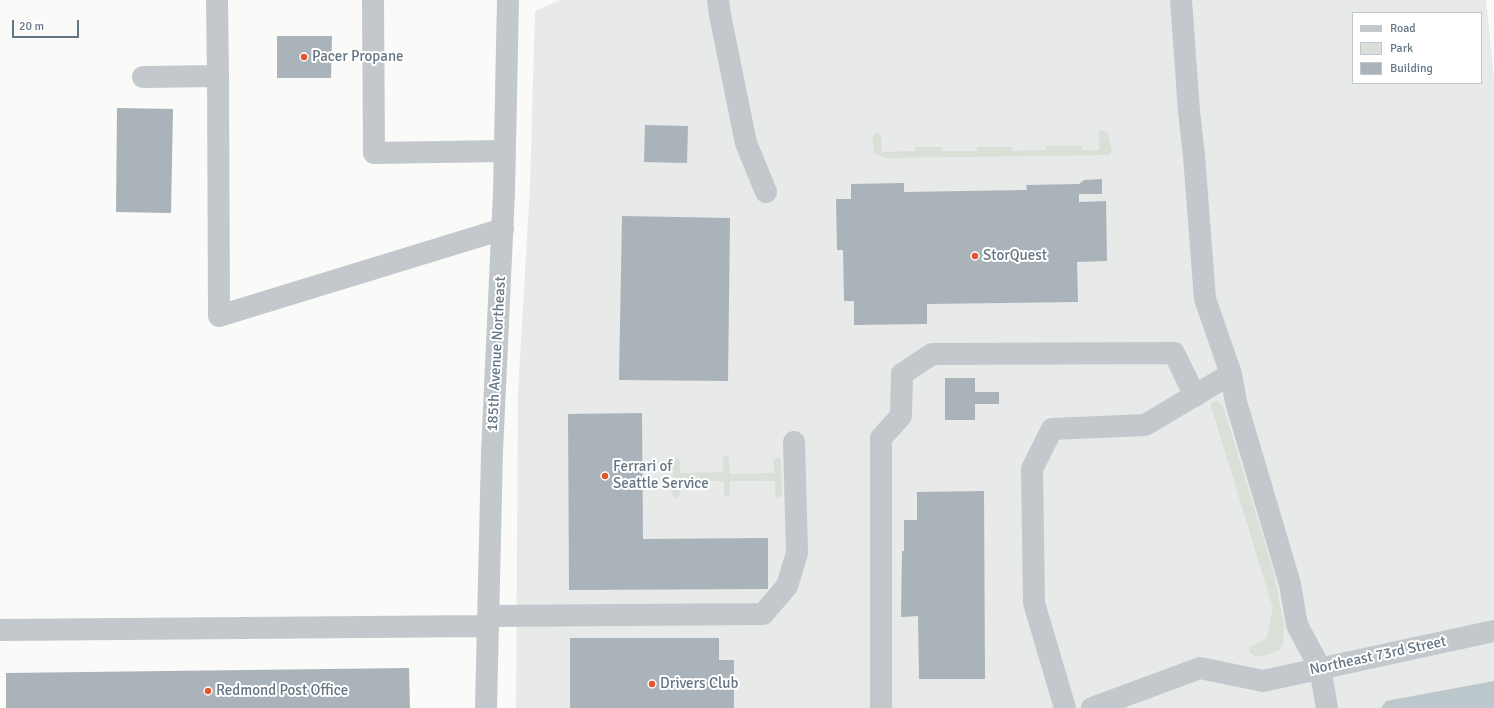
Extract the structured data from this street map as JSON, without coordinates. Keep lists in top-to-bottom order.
{
  "streets": {
    "street": ["185th Avenue Northeast", "Northeast 73rd Street"]
  },
  "places": [
    "Pacer Propane",
    "StorQuest",
    "Ferrari of Seattle Service",
    "Drivers Club",
    "Redmond Post Office"
  ],
  "legend": ["Road", "Park", "Building"],
  "scale_bar": "20 m"
}
